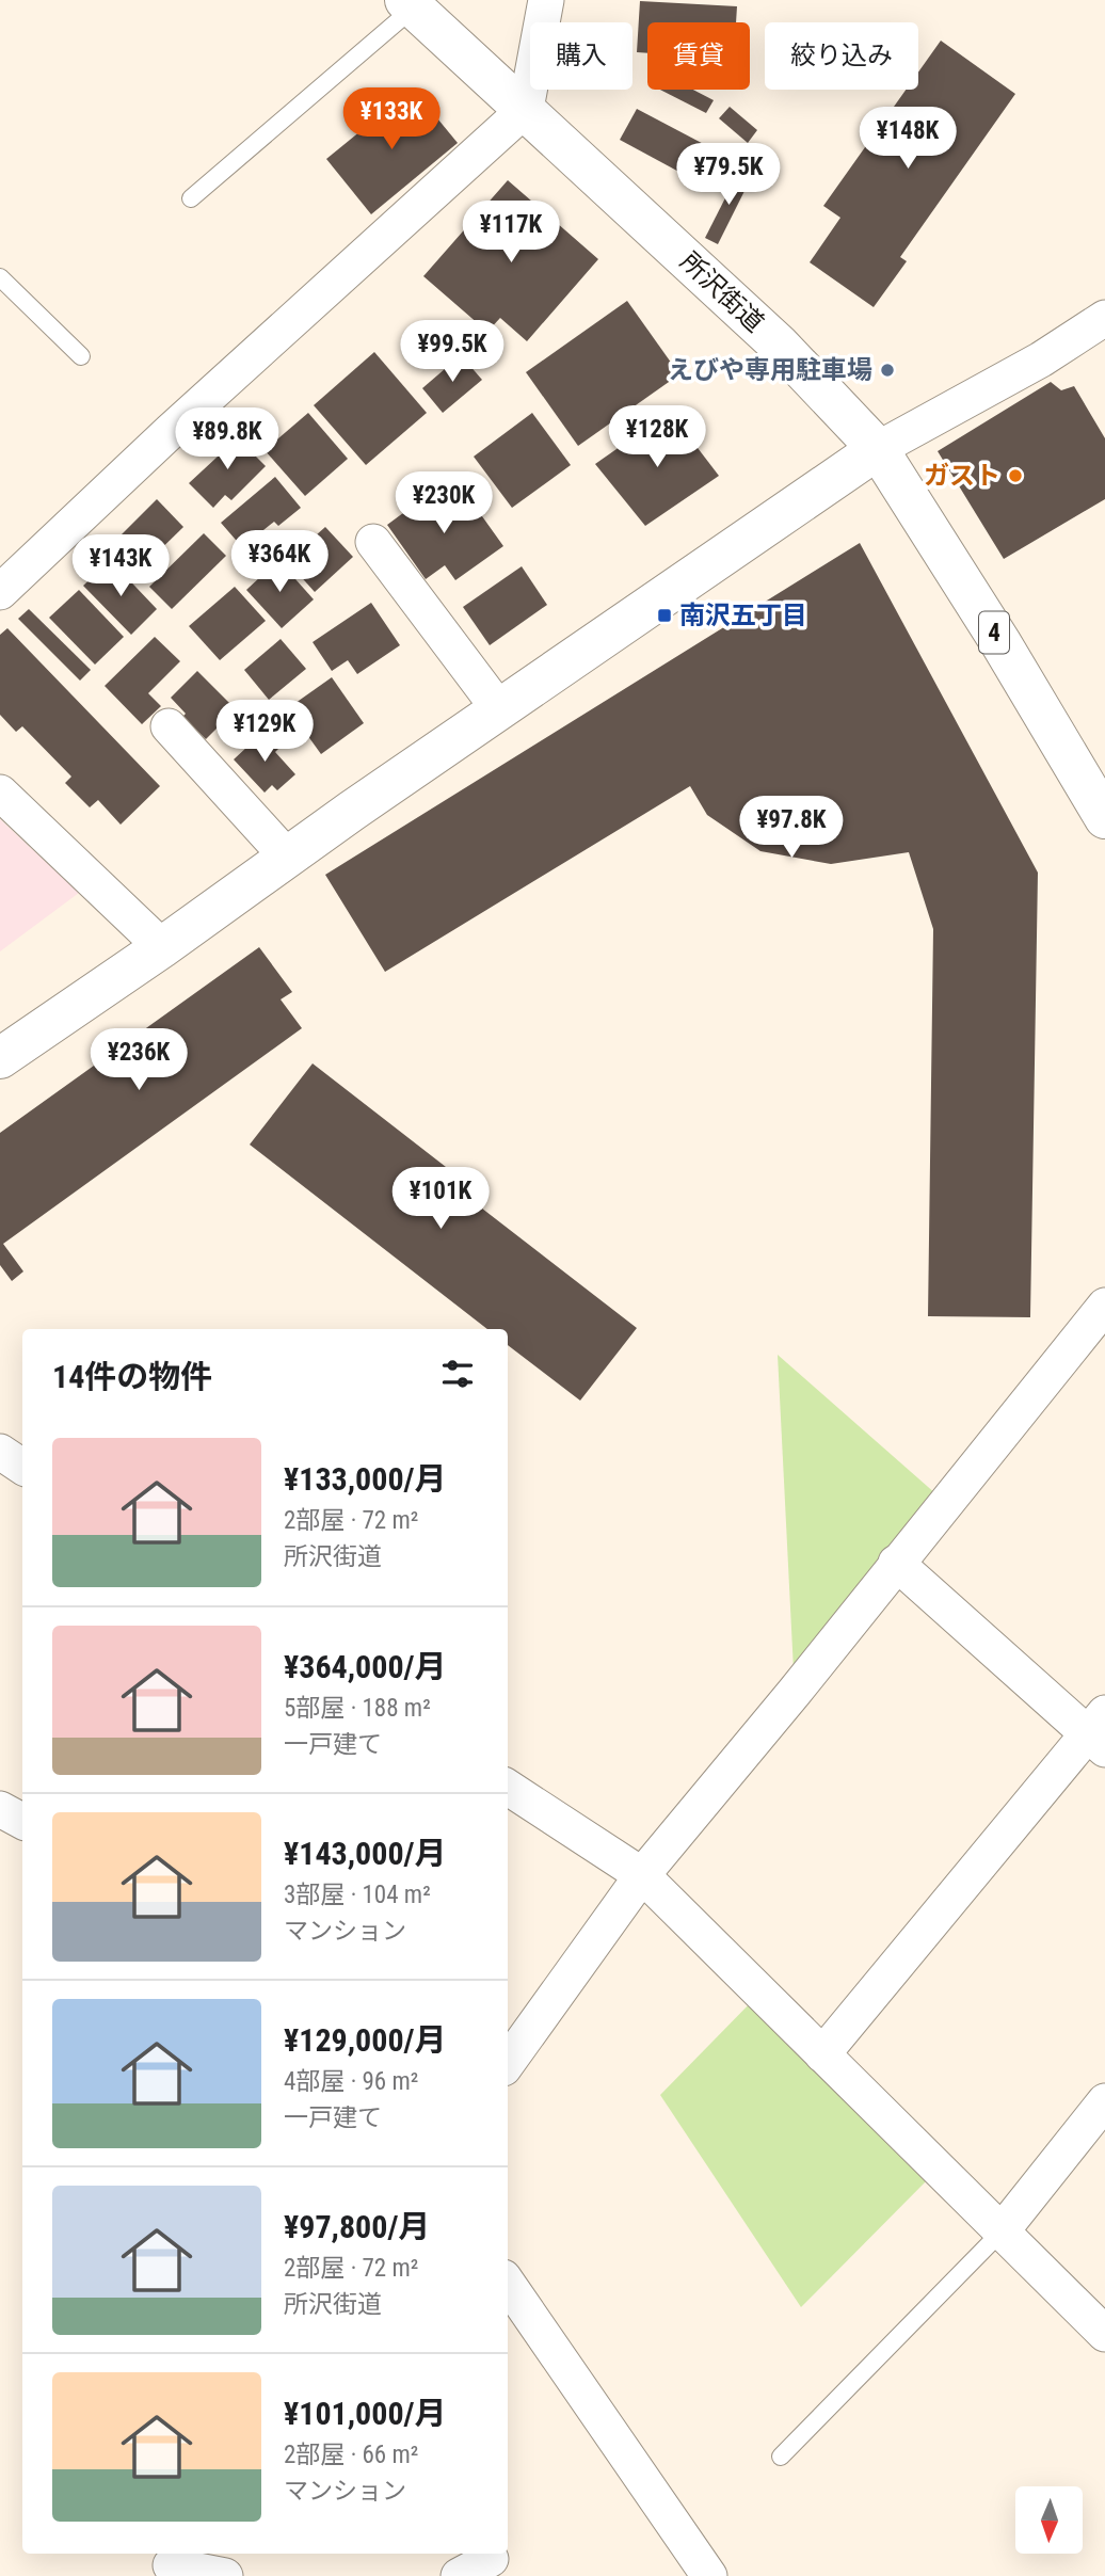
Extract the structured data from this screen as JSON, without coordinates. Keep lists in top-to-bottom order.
{
  "streets": {
    "main road": ["所沢街道", "4"]
  },
  "places": {
    "other": ["えびや専用駐車場", "ガスト"],
    "transit": ["南沢五丁目"]
  },
  "north": "bottom",
  "page": {
    "chip": ["購入", "賃貸", "絞り込み"],
    "price": [
      "¥133K",
      "¥148K",
      "¥79.5K",
      "¥117K",
      "¥99.5K",
      "¥128K",
      "¥89.8K",
      "¥230K",
      "¥364K",
      "¥143K",
      "¥129K",
      "¥97.8K",
      "¥236K",
      "¥101K"
    ],
    "heading": "14件の物件",
    "list": [
      {
        "name": "¥133,000/月",
        "note": "2部屋 · 72 m² · 所沢街道"
      },
      {
        "name": "¥364,000/月",
        "note": "5部屋 · 188 m² · 一戸建て"
      },
      {
        "name": "¥143,000/月",
        "note": "3部屋 · 104 m² · マンション"
      },
      {
        "name": "¥129,000/月",
        "note": "4部屋 · 96 m² · 一戸建て"
      },
      {
        "name": "¥97,800/月",
        "note": "2部屋 · 72 m² · 所沢街道"
      },
      {
        "name": "¥101,000/月",
        "note": "2部屋 · 66 m² · マンション"
      }
    ]
  }
}
